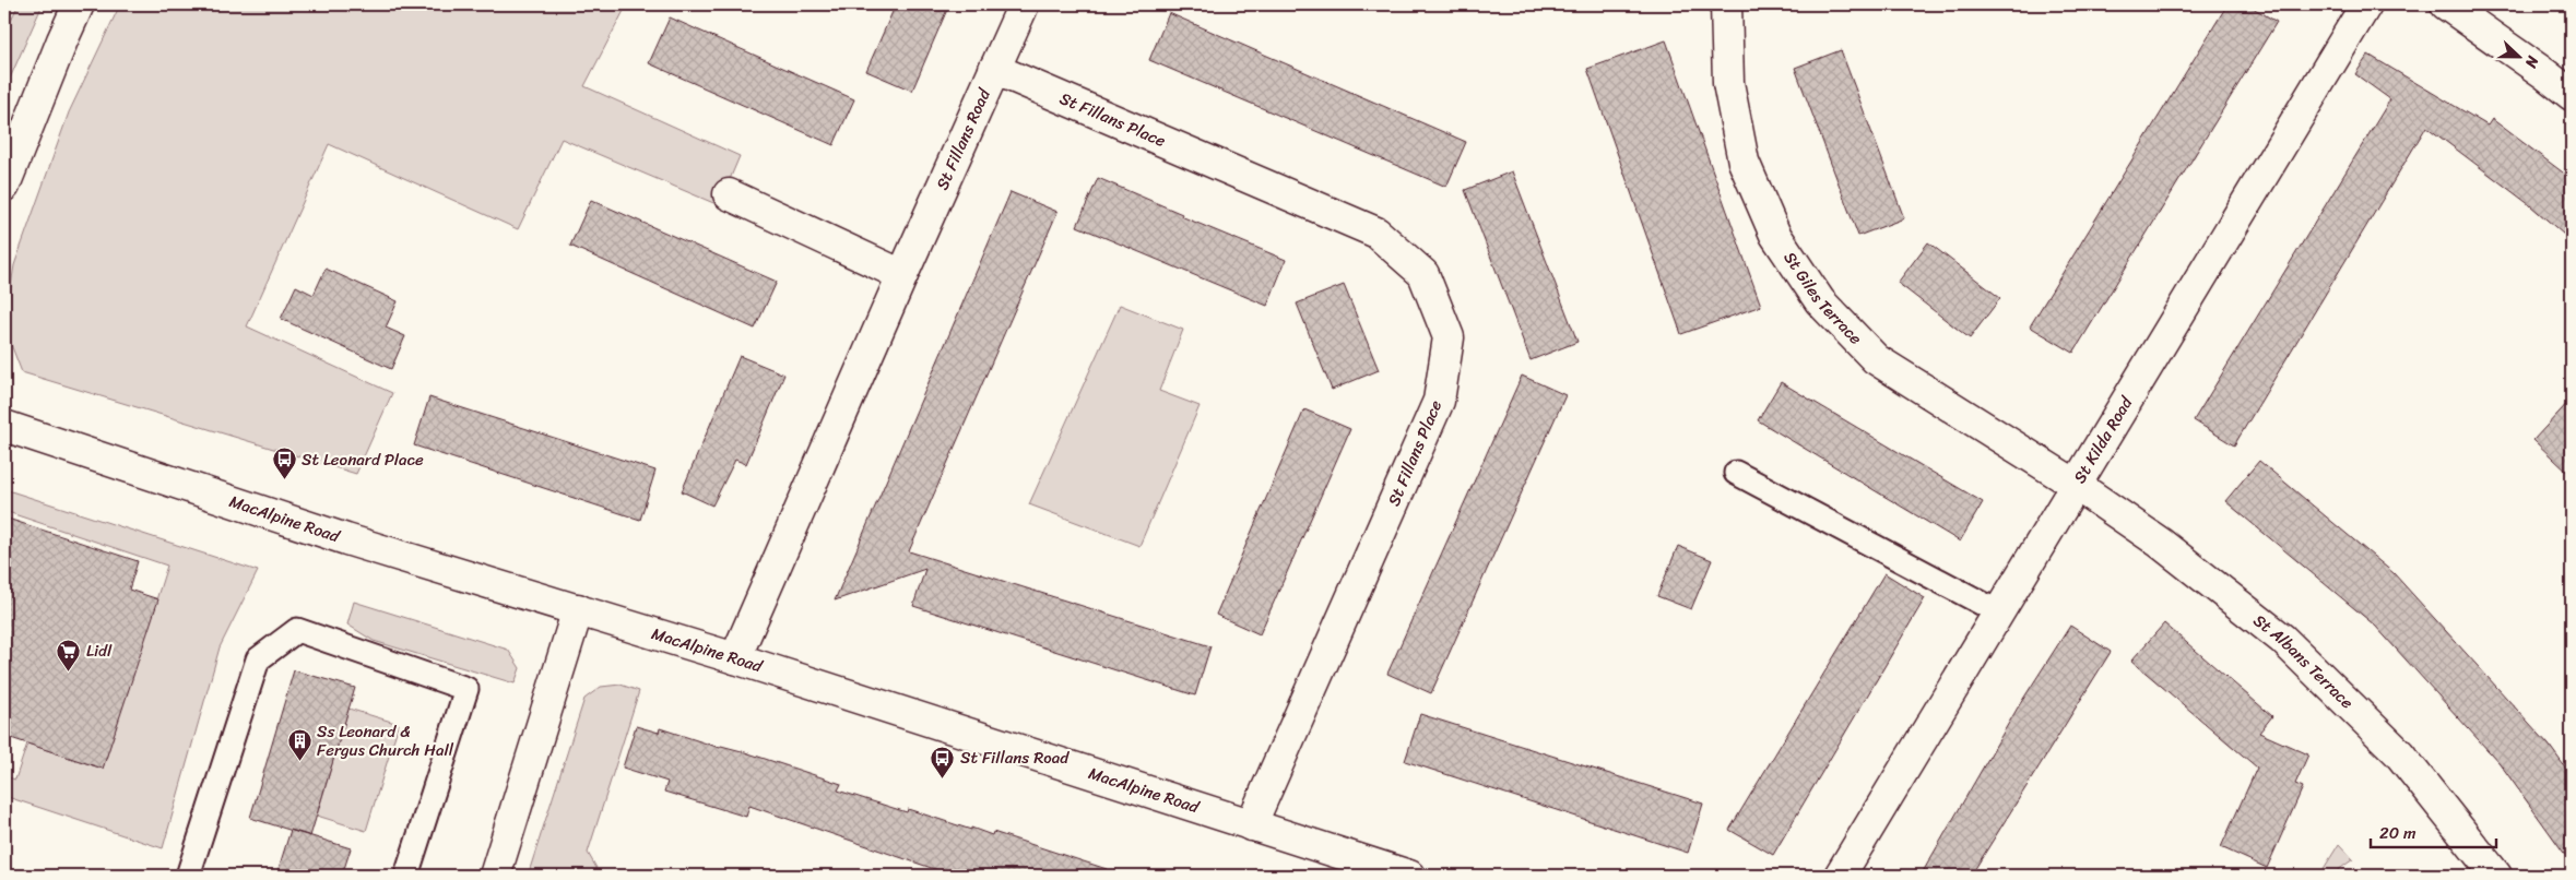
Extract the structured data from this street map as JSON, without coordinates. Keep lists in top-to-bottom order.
{
  "streets": {
    "street": [
      "St Fillans Place",
      "St Fillans Road",
      "St Giles Terrace",
      "St Kilda Road",
      "MacAlpine Road",
      "St Albans Terrace"
    ]
  },
  "crossings": [
    ["St Fillans Place", "St Fillans Road"],
    ["St Fillans Place", "MacAlpine Road"],
    ["St Fillans Road", "MacAlpine Road"],
    ["St Giles Terrace", "St Kilda Road"],
    ["St Giles Terrace", "St Albans Terrace"],
    ["St Kilda Road", "St Albans Terrace"]
  ],
  "places": {
    "bus stop": ["St Leonard Place", "St Fillans Road"],
    "supermarket": ["Lidl"],
    "building": ["Ss Leonard & Fergus Church Hall"]
  },
  "scale_bar": "20 m",
  "north": "right"
}
